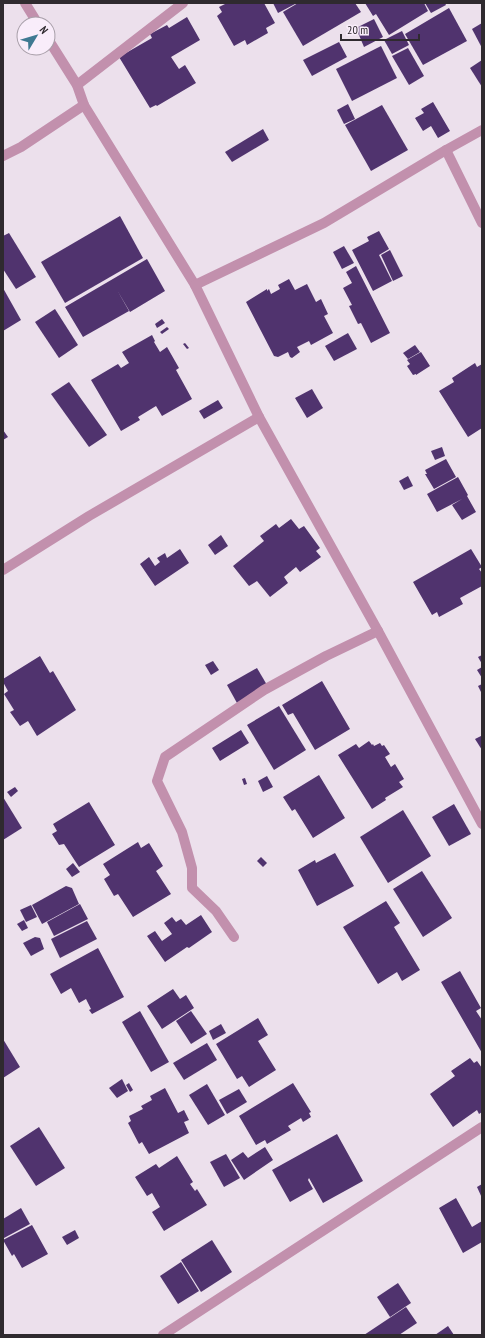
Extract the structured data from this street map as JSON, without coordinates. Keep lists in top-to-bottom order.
{
  "scale_bar": "20 m",
  "north": "top right"
}
